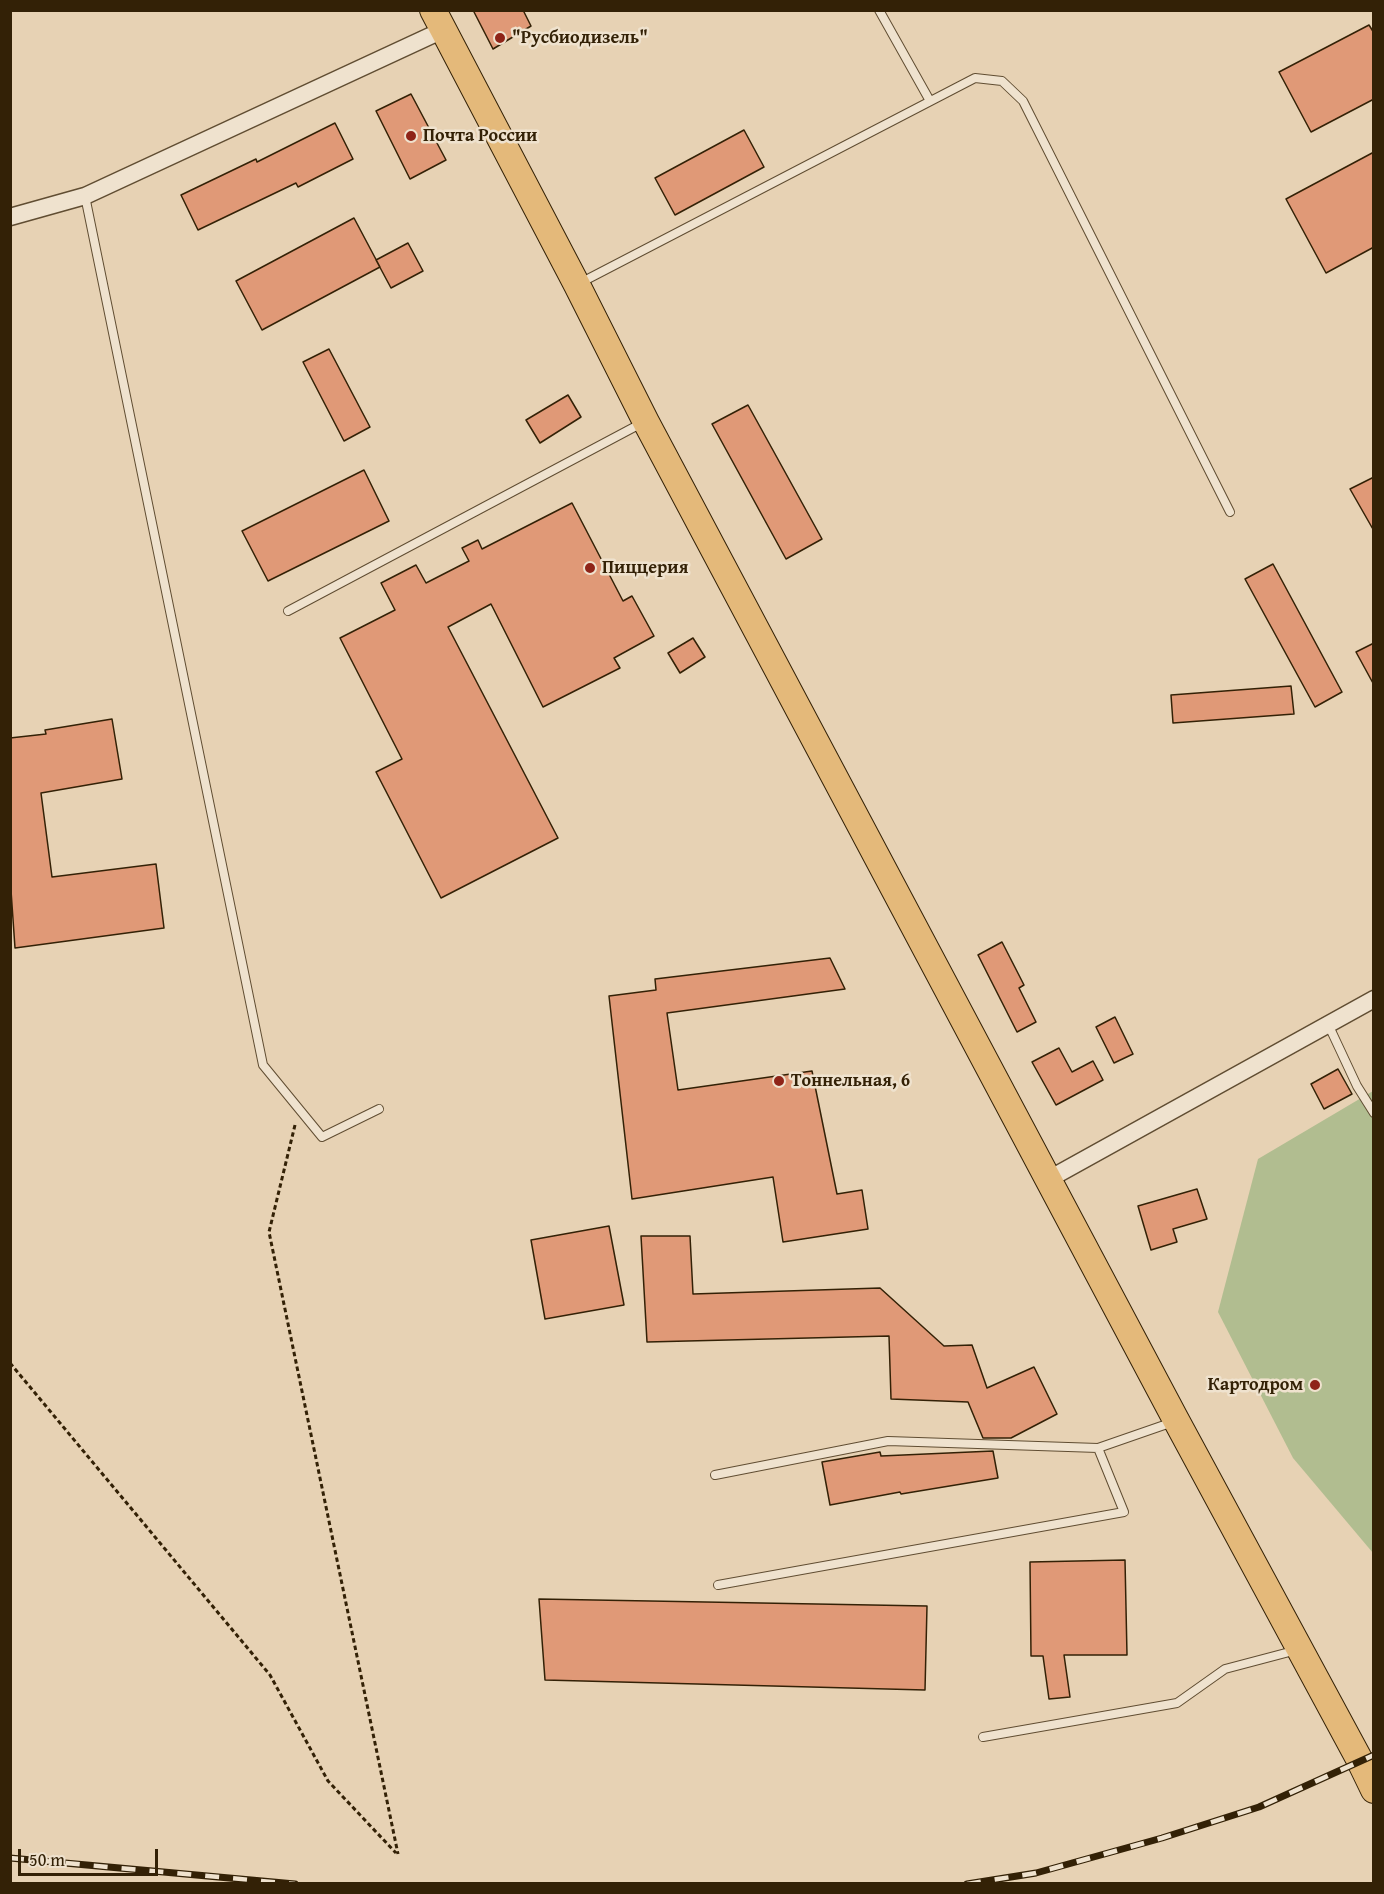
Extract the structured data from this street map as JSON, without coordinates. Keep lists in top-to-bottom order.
{
  "places": [
    "\"Русбиодизель\"",
    "Почта России",
    "Пиццерия",
    "Тоннельная, 6",
    "Картодром"
  ],
  "scale_bar": "50 m"
}
